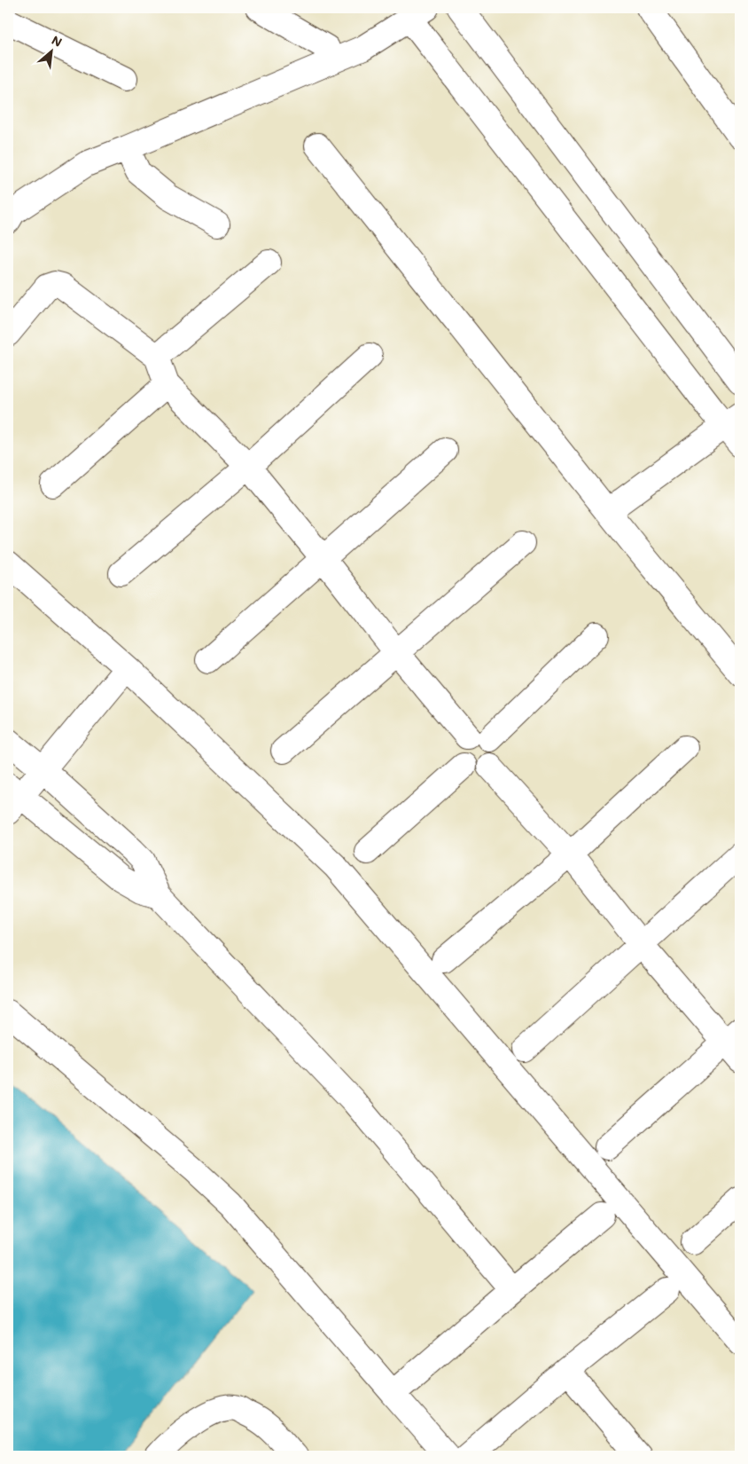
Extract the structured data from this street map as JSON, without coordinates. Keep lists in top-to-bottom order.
{
  "north": "top right"
}
